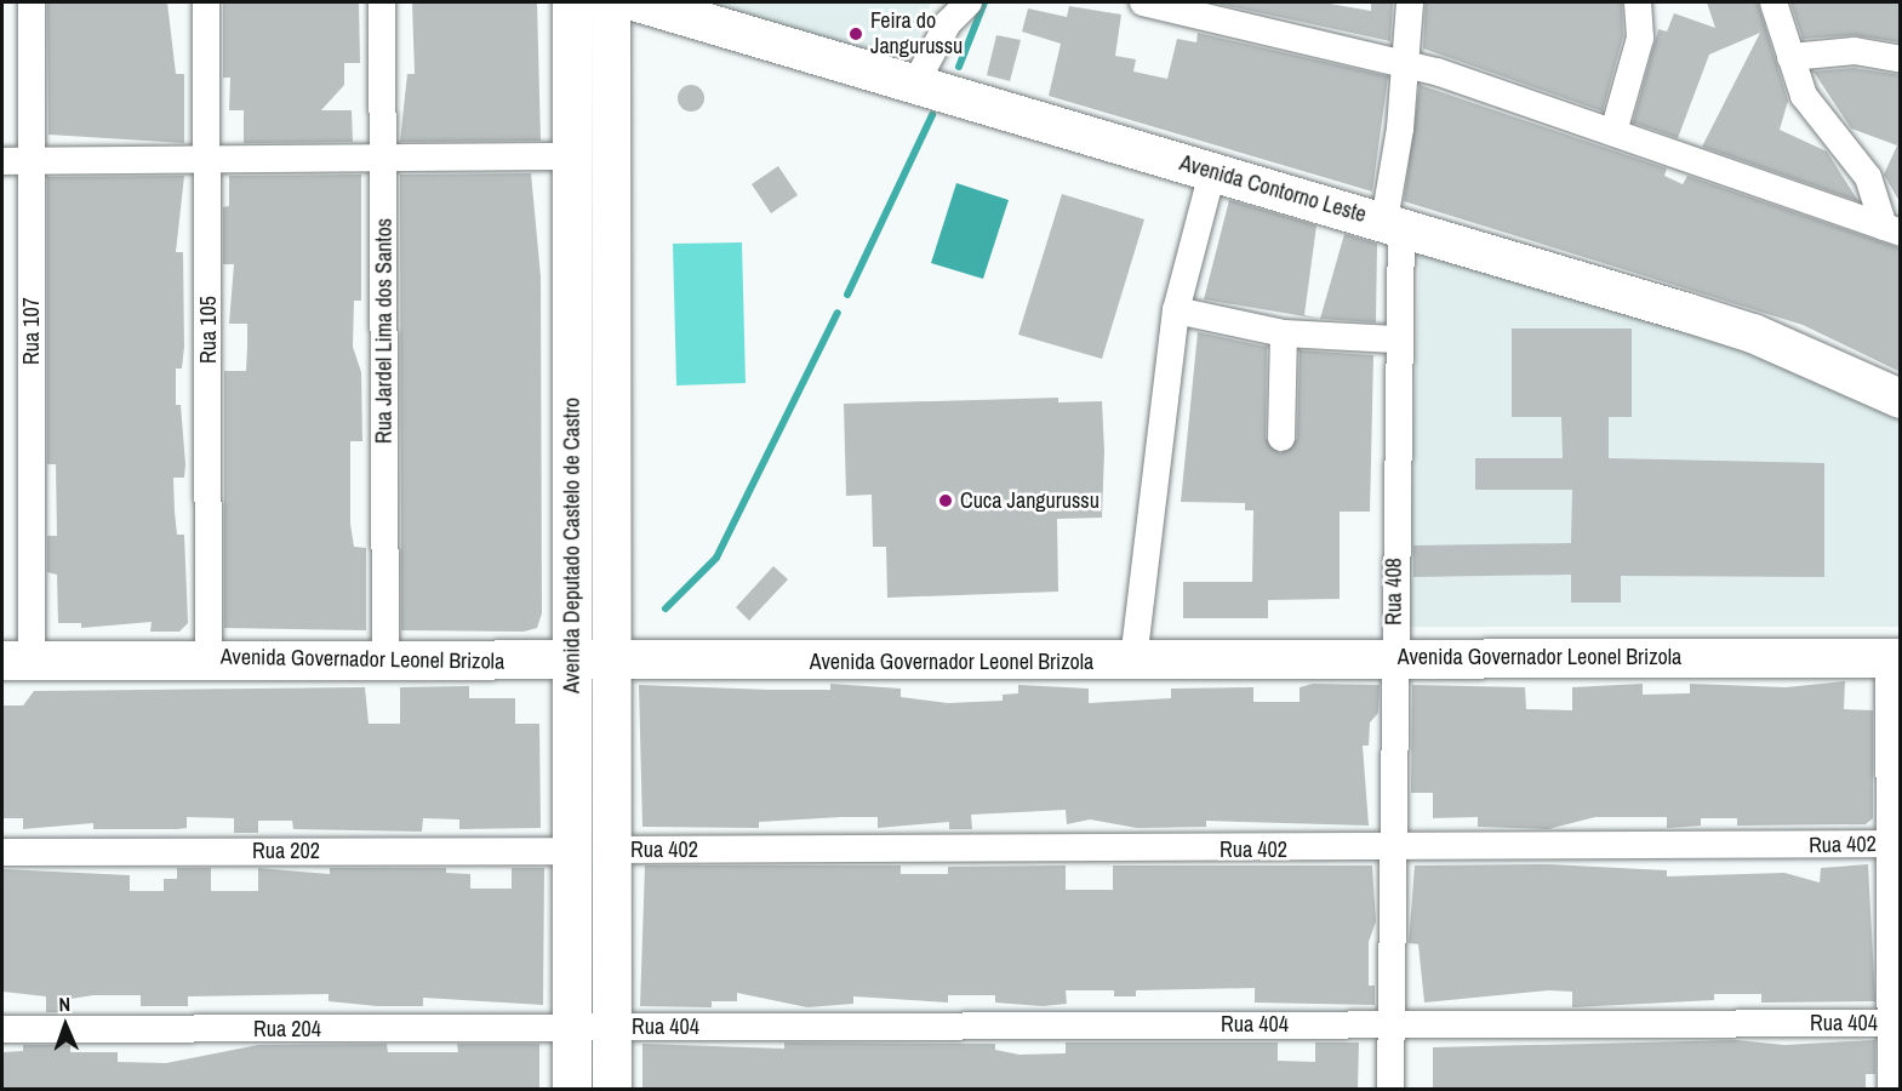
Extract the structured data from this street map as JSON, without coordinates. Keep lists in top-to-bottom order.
{
  "streets": {
    "street": [
      "Avenida Contorno Leste",
      "Rua 105",
      "Rua 107",
      "Rua Jardel Lima dos Santos",
      "Avenida Deputado Castelo de Castro",
      "Rua 408",
      "Avenida Governador Leonel Brizola",
      "Rua 402",
      "Rua 202",
      "Rua 404",
      "Rua 204"
    ]
  },
  "crossings": [
    ["Avenida Contorno Leste", "Rua 408"],
    ["Rua 105", "Avenida Governador Leonel Brizola"],
    ["Rua 107", "Avenida Governador Leonel Brizola"],
    ["Rua Jardel Lima dos Santos", "Avenida Governador Leonel Brizola"],
    ["Avenida Deputado Castelo de Castro", "Avenida Governador Leonel Brizola"],
    ["Avenida Deputado Castelo de Castro", "Rua 402"],
    ["Avenida Deputado Castelo de Castro", "Rua 202"],
    ["Avenida Deputado Castelo de Castro", "Rua 404"],
    ["Avenida Deputado Castelo de Castro", "Rua 204"],
    ["Rua 408", "Avenida Governador Leonel Brizola"],
    ["Rua 408", "Rua 402"],
    ["Rua 408", "Rua 404"],
    ["Rua 404", "Rua 204"]
  ],
  "places": ["Feira do Jangurussu", "Cuca Jangurussu"],
  "north": "top"
}
